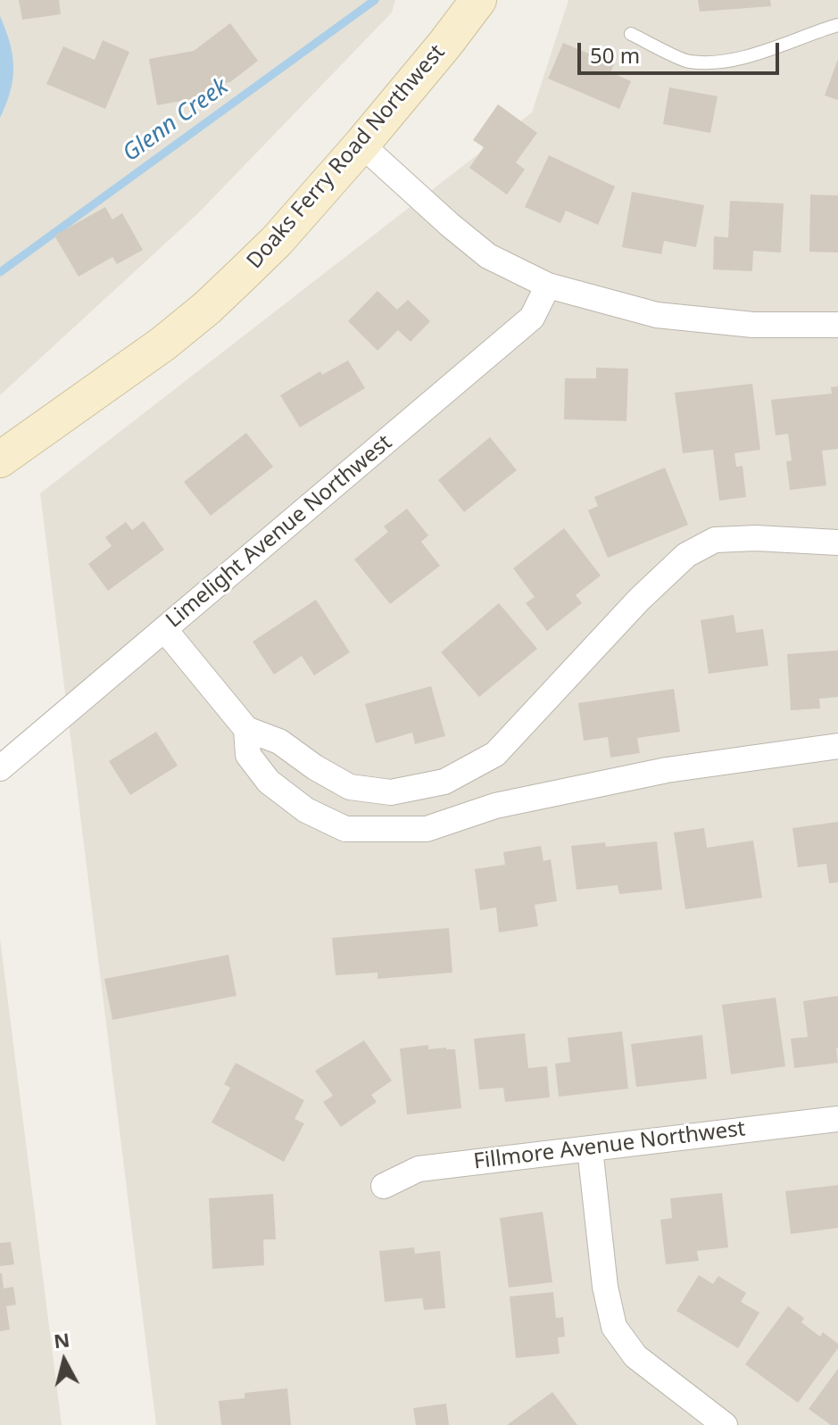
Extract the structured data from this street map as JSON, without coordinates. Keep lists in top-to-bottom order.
{
  "streets": {
    "main road": ["Doaks Ferry Road Northwest"],
    "street": ["Limelight Avenue Northwest", "Fillmore Avenue Northwest"]
  },
  "water": ["Glenn Creek"],
  "scale_bar": "50 m",
  "north": "top"
}
